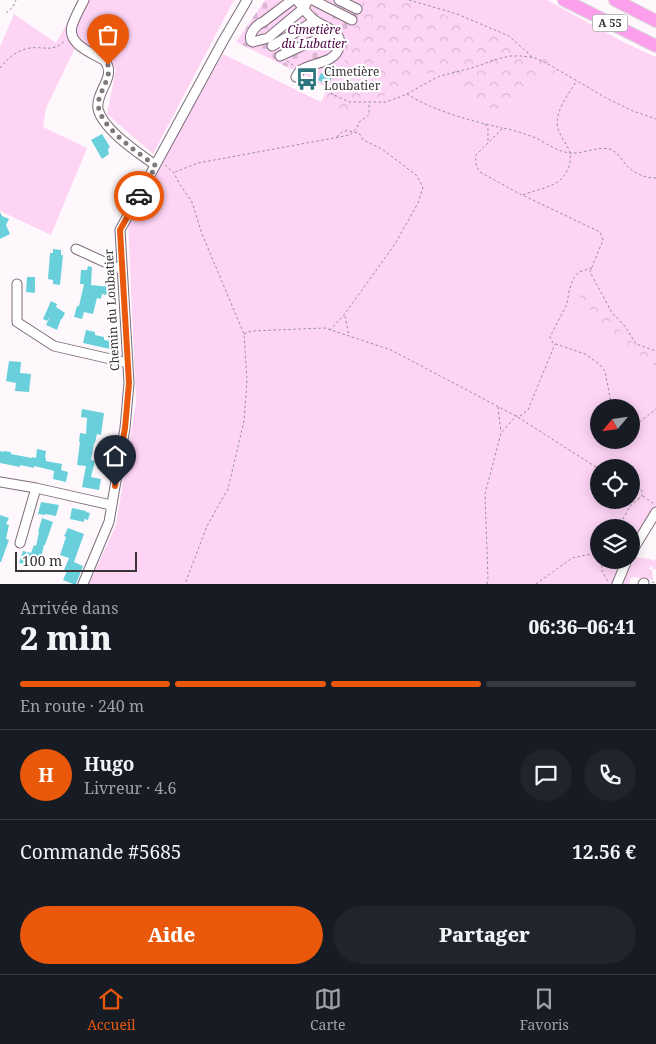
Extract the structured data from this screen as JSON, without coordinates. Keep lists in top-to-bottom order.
{
  "streets": {
    "highway": ["A 55"],
    "street": ["Chemin du Loubatier"]
  },
  "parks": ["Cimetière du Lubatier"],
  "places": {
    "bus stop": ["Cimetière Loubatier"]
  },
  "scale_bar": "100 m",
  "north": "bottom left",
  "page": {
    "scale": "100 m",
    "heading": ["2 min", "Arrivée dans", "06:36–06:41"],
    "panel": [
      "Hugo",
      "Livreur · 4.6",
      "Commande #5685",
      "12.56 €"
    ],
    "bar": "En route · 240 m",
    "round": "H",
    "buttons": ["Aide", "Partager"],
    "tabs": ["Accueil", "Carte", "Favoris"]
  }
}
